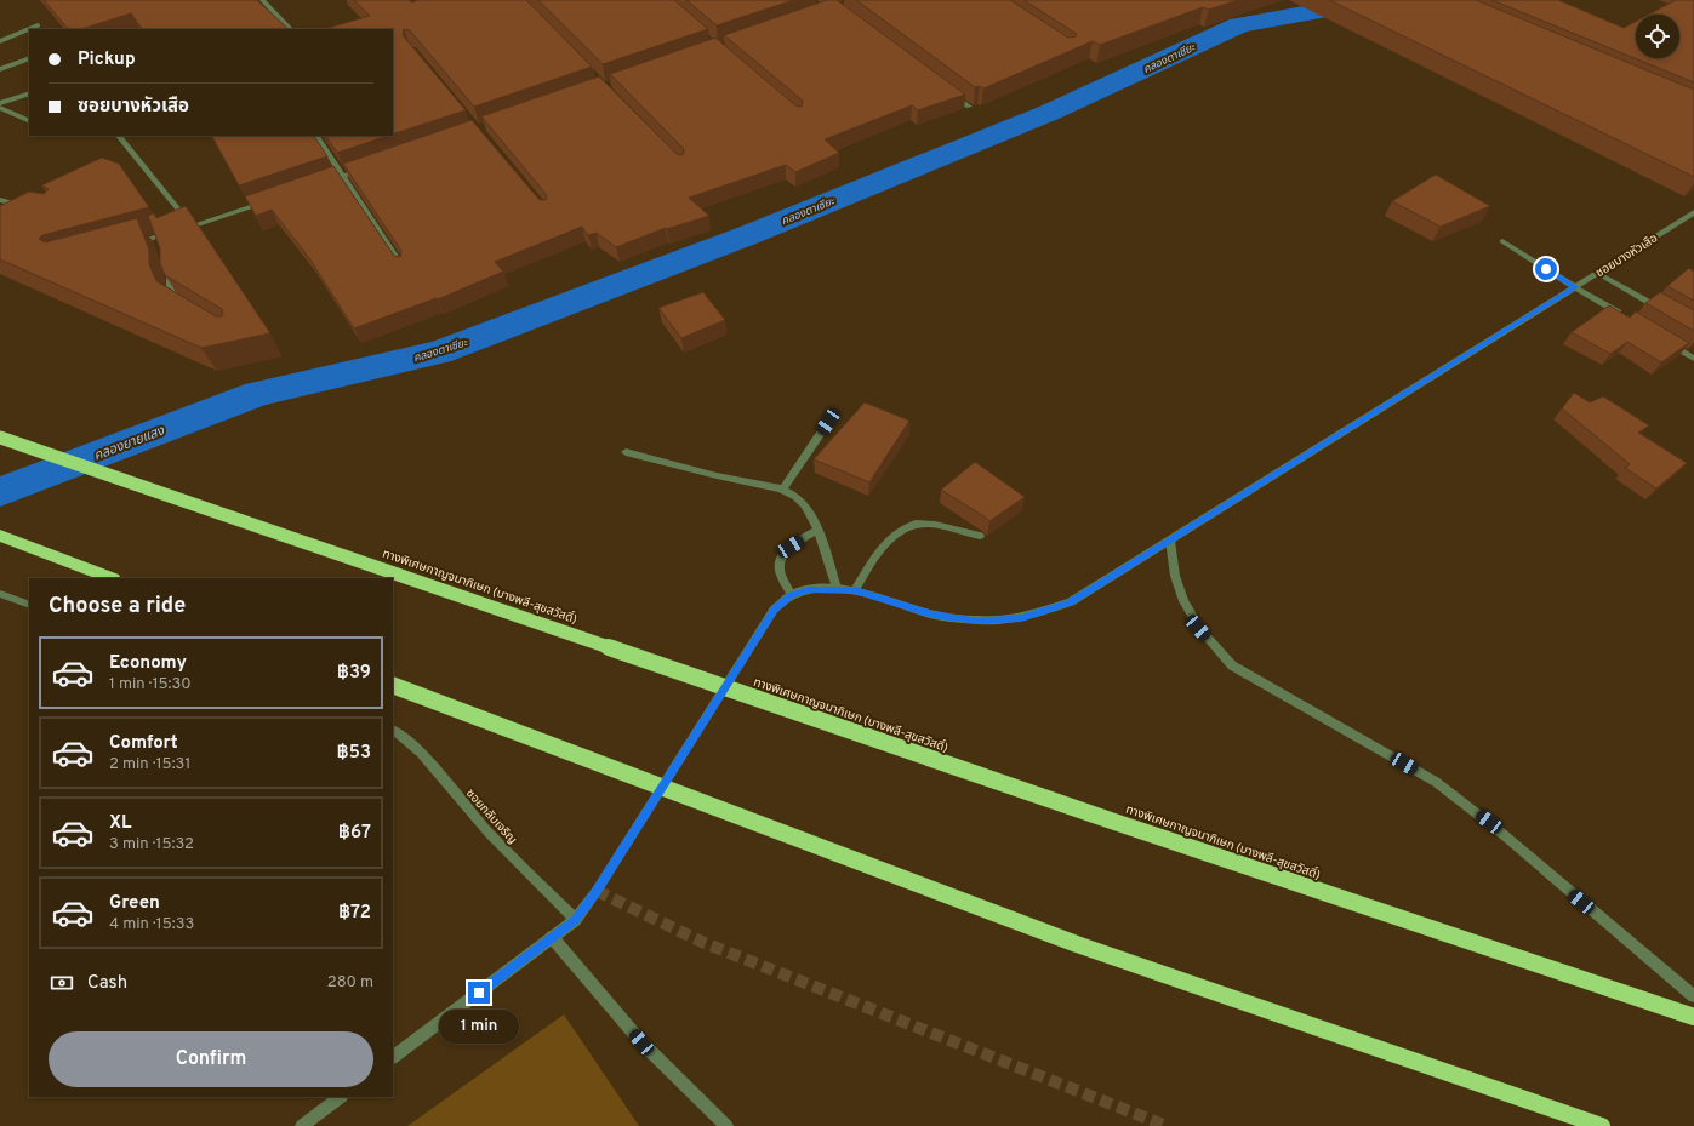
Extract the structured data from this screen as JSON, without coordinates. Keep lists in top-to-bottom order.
{
  "streets": {
    "highway": ["ทางพิเศษกาญจนาภิเษก (บางพลี-สุขสวัสดิ์)"],
    "street": ["ซอยบางหัวเสือ", "ซอยกลับเจริญ"]
  },
  "crossings": [
    ["ซอยบางหัวเสือ", "ซอยกลับเจริญ"]
  ],
  "water": ["คลองตาเซียะ", "คลองยายแสง"],
  "page": {
    "banner": ["Pickup", "ซอยบางหัวเสือ"],
    "heading": "Choose a ride",
    "list": [
      {
        "name": "Economy",
        "note": "1 min · 15:30",
        "value": "฿39"
      },
      {
        "name": "Comfort",
        "note": "2 min · 15:31",
        "value": "฿53"
      },
      {
        "name": "XL",
        "note": "3 min · 15:32",
        "value": "฿67"
      },
      {
        "name": "Green",
        "note": "4 min · 15:33",
        "value": "฿72"
      }
    ],
    "pay": ["Cash", "280 m"],
    "bubble": "1 min",
    "buttons": "Confirm"
  }
}
